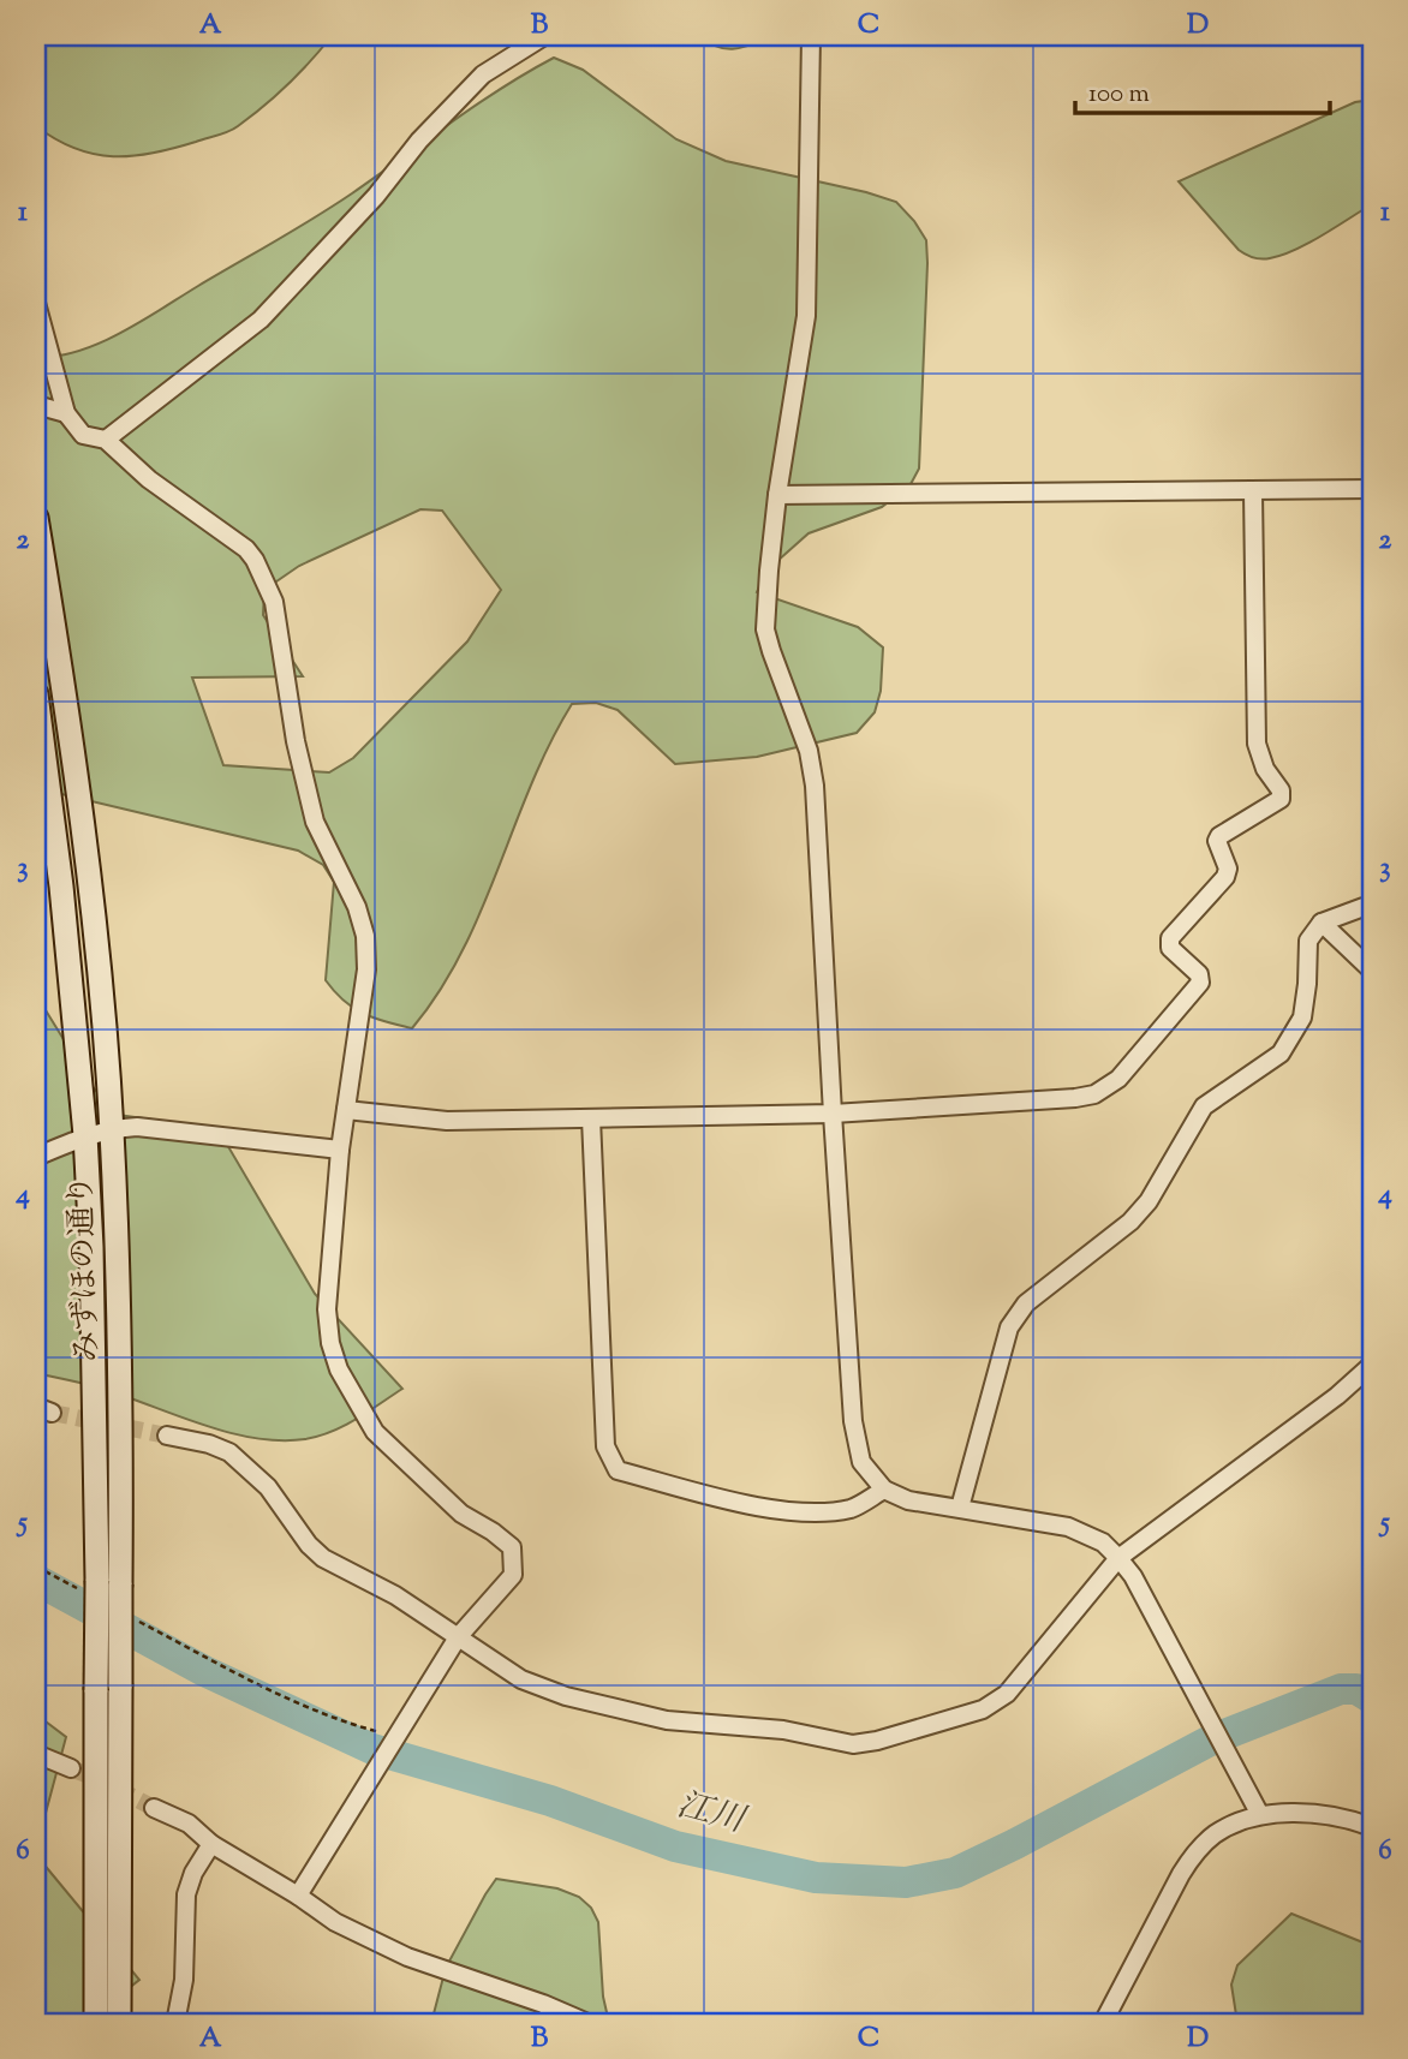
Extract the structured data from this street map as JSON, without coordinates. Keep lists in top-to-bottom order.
{
  "streets": {
    "street": ["みずほの通り"]
  },
  "water": ["江川"],
  "scale_bar": "100 m",
  "grid": {
    "columns": [
      "A",
      "B",
      "C",
      "D"
    ],
    "rows": [
      "1",
      "2",
      "3",
      "4",
      "5",
      "6"
    ]
  }
}
